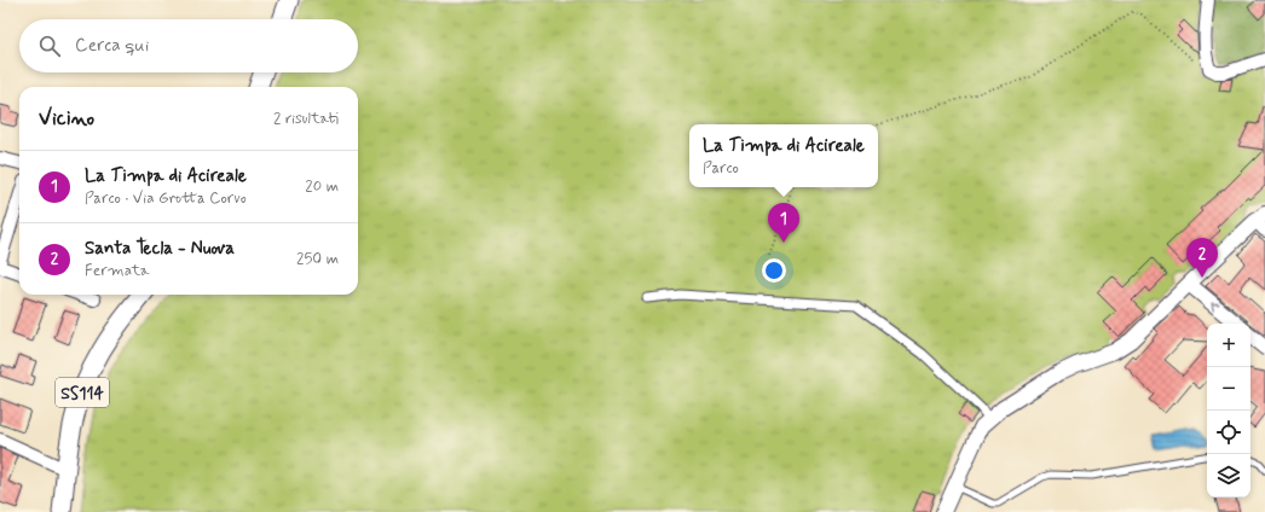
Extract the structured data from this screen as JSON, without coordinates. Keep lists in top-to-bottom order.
{
  "streets": {
    "main road": ["SS114"]
  },
  "page": {
    "search": "Cerca qui",
    "heading": ["Vicino", "2 risultati"],
    "popup": ["La Timpa di Acireale", "Parco"],
    "list": [
      {
        "mark": "1",
        "name": "La Timpa di Acireale",
        "note": "Parco · Via Grotta Corvo",
        "value": "20 m"
      },
      {
        "mark": "2",
        "name": "Santa Tecla - Nuova",
        "note": "Fermata",
        "value": "250 m"
      }
    ],
    "pins": ["1", "2"],
    "map_buttons": ["+", "−"]
  }
}
